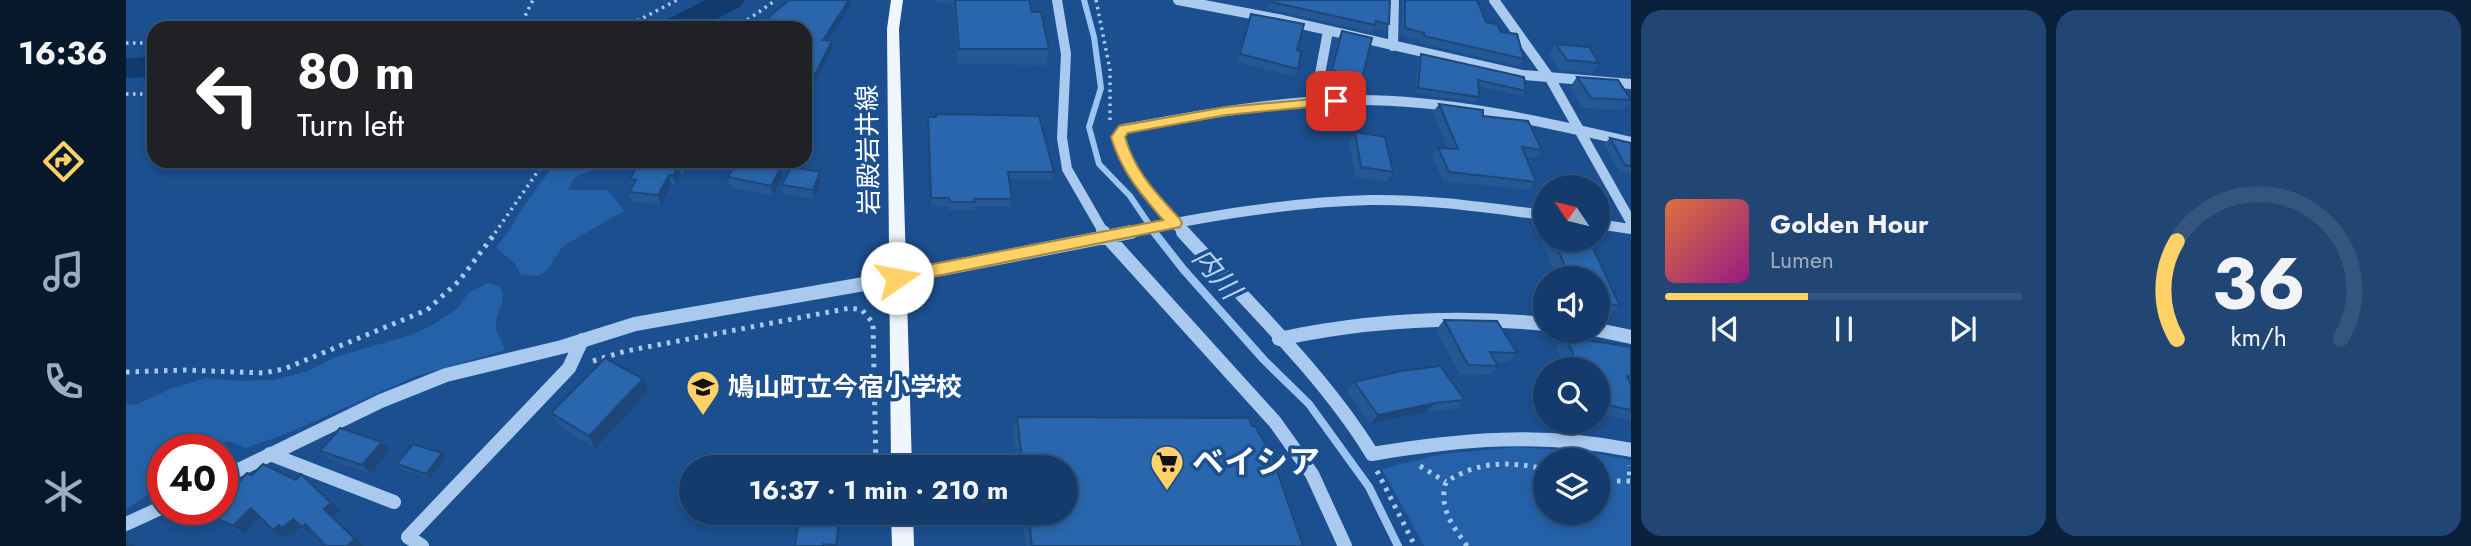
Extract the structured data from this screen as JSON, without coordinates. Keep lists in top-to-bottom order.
{
  "streets": {
    "main road": ["岩殿岩井線"]
  },
  "water": ["内川"],
  "places": {
    "school or university": ["鳩山町立今宿小学校"],
    "supermarket": ["ベイシア"]
  },
  "north": "top left",
  "page": {
    "tabs": "16:36",
    "turn": ["80 m", "Turn left"],
    "song": ["Golden Hour", "Lumen"],
    "limit": "40",
    "trip": "16:37 · 1 min · 210 m",
    "gauge": ["36", "km/h"]
  }
}
